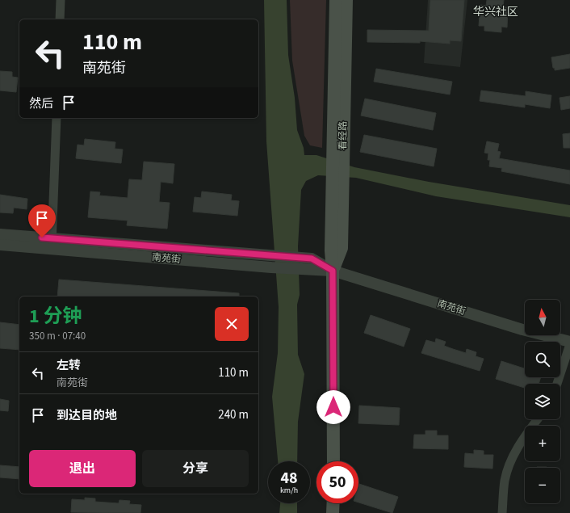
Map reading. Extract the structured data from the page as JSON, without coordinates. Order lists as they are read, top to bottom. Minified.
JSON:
{"streets":{"main road":["看经路"],"street":["南苑街"]},"crossings":[["看经路","南苑街"]],"districts":["华兴社区"],"north":"top","page":{"turn":["110 m","南苑街"],"then":"然后","heading":["1 分钟","350 m · 07:40"],"map_buttons":["+","−"],"list":[{"name":"左转","note":"南苑街","value":"110 m"},{"name":"到达目的地","value":"240 m"}],"buttons":["退出","分享"],"speed":"48 km/h","limit":"50"}}
